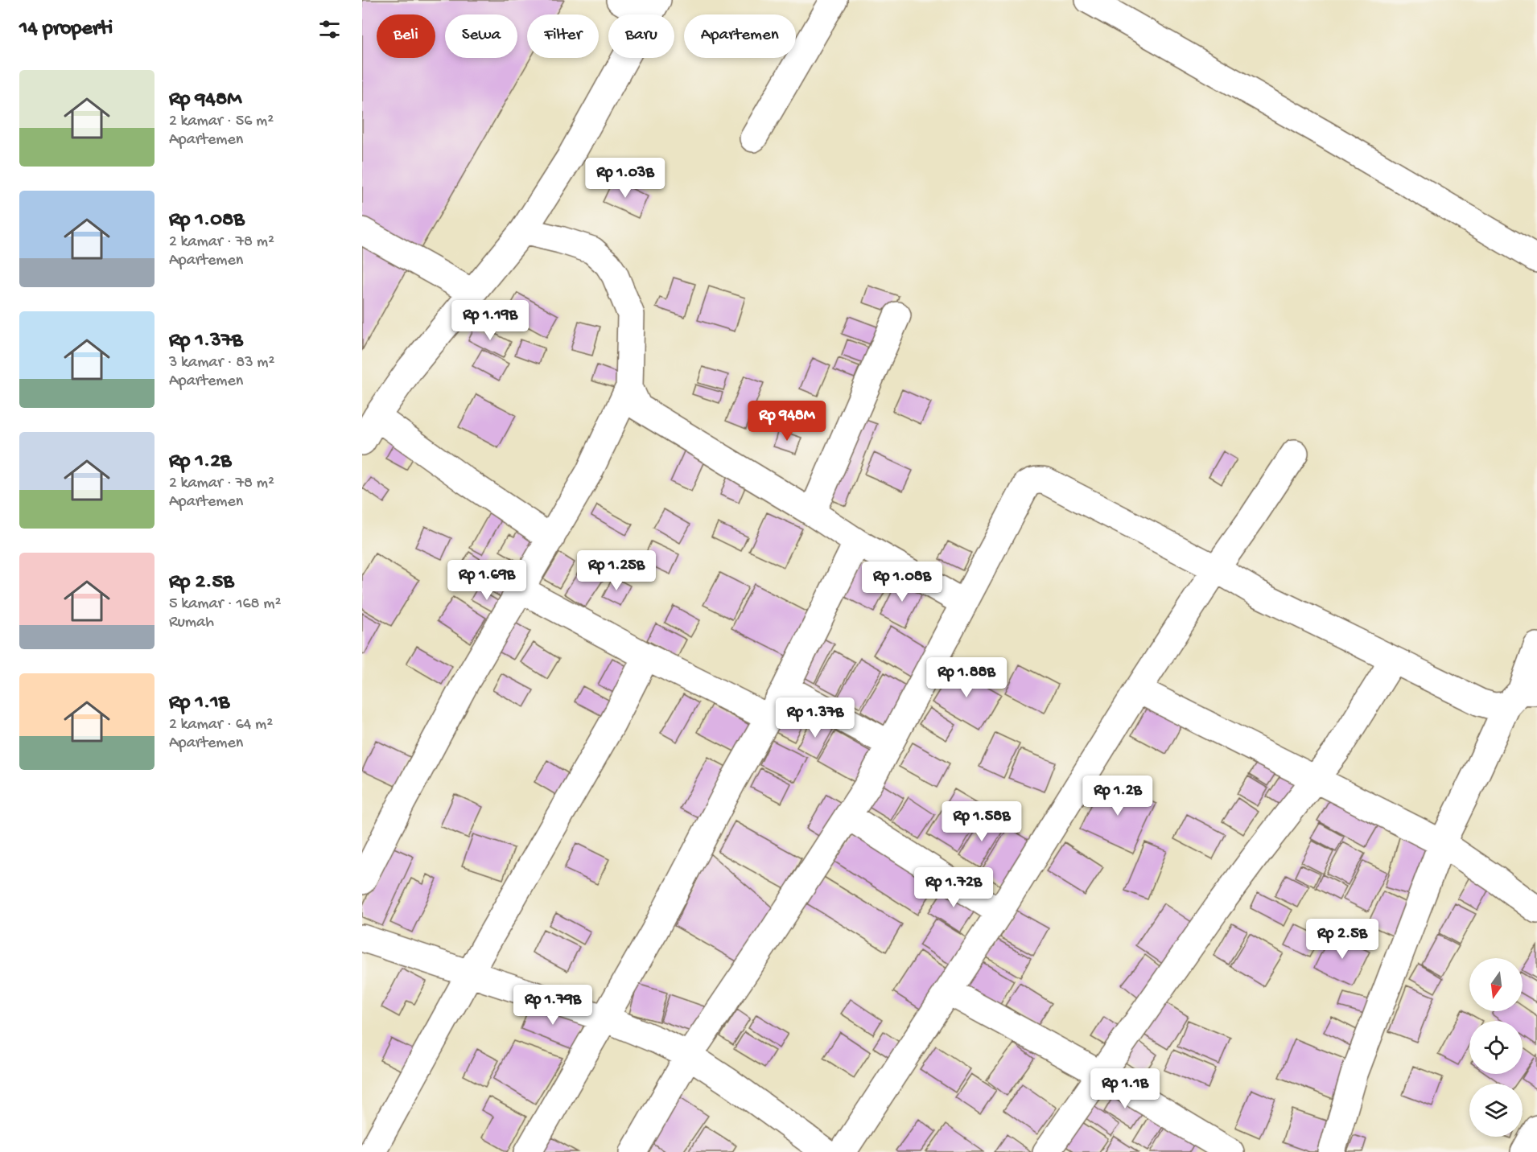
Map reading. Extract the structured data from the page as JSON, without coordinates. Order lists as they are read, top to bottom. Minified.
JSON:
{"north":"bottom","page":{"heading":"14 properti","chip":["Beli","Sewa","Filter","Baru","Apartemen"],"list":[{"name":"Rp 948M","note":"2 kamar · 56 m² · Apartemen"},{"name":"Rp 1.08B","note":"2 kamar · 78 m² · Apartemen"},{"name":"Rp 1.37B","note":"3 kamar · 83 m² · Apartemen"},{"name":"Rp 1.2B","note":"2 kamar · 78 m² · Apartemen"},{"name":"Rp 2.5B","note":"5 kamar · 168 m² · Rumah"},{"name":"Rp 1.1B","note":"2 kamar · 64 m² · Apartemen"}],"price":["Rp 1.03B","Rp 1.19B","Rp 948M","Rp 1.25B","Rp 1.69B","Rp 1.08B","Rp 1.88B","Rp 1.37B","Rp 1.2B","Rp 1.58B","Rp 1.72B","Rp 2.5B","Rp 1.79B","Rp 1.1B"]}}
